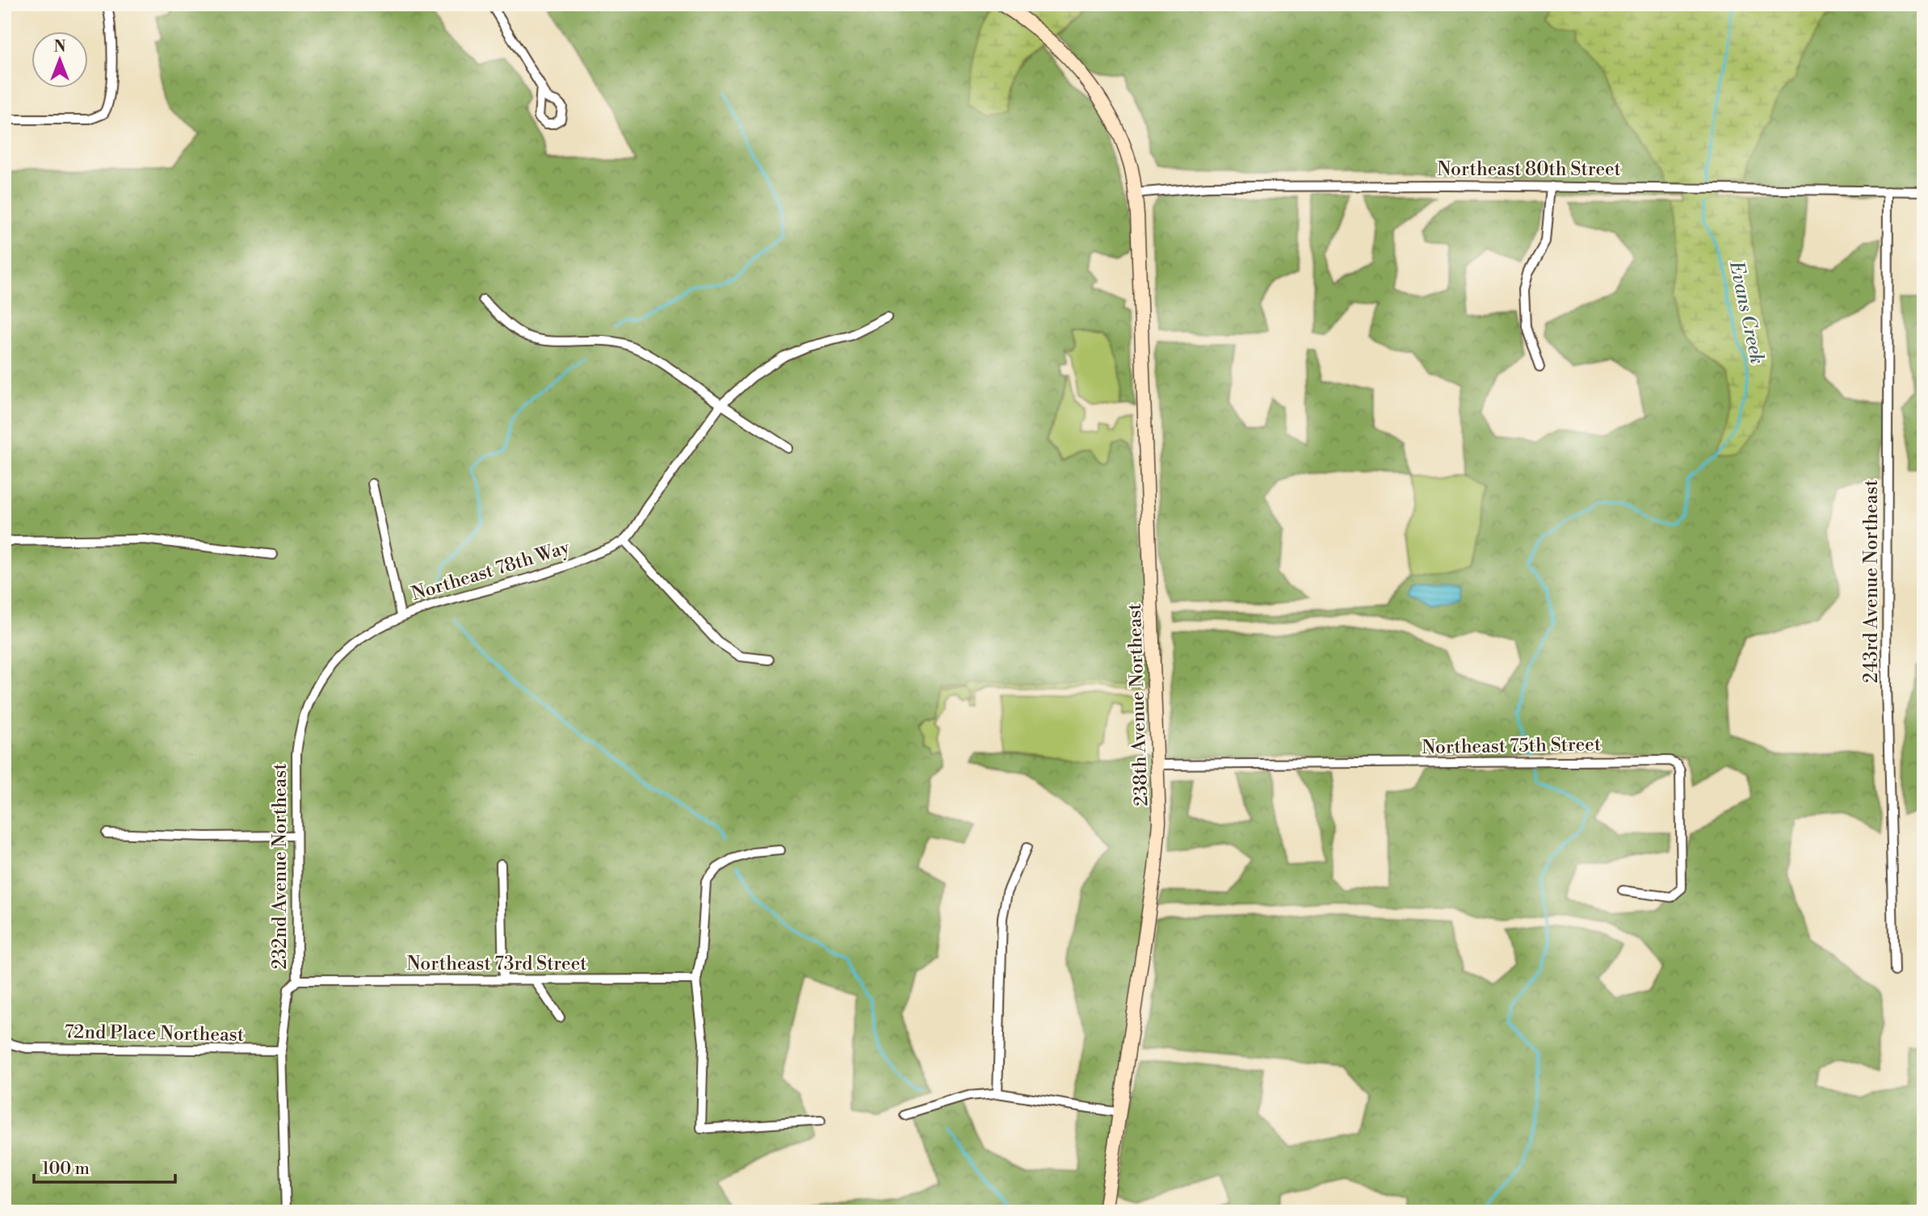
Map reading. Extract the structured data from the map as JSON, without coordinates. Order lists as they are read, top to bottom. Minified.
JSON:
{"streets":{"street":["Northeast 80th Street","Northeast 78th Way","243rd Avenue Northeast","238th Avenue Northeast","Northeast 75th Street","232nd Avenue Northeast","Northeast 73rd Street","72nd Place Northeast"]},"crossings":[["Northeast 80th Street","243rd Avenue Northeast"],["Northeast 80th Street","238th Avenue Northeast"],["Northeast 78th Way","232nd Avenue Northeast"],["238th Avenue Northeast","Northeast 75th Street"],["232nd Avenue Northeast","Northeast 73rd Street"],["232nd Avenue Northeast","72nd Place Northeast"]],"water":["Evans Creek"],"scale_bar":"100 m","north":"top"}
